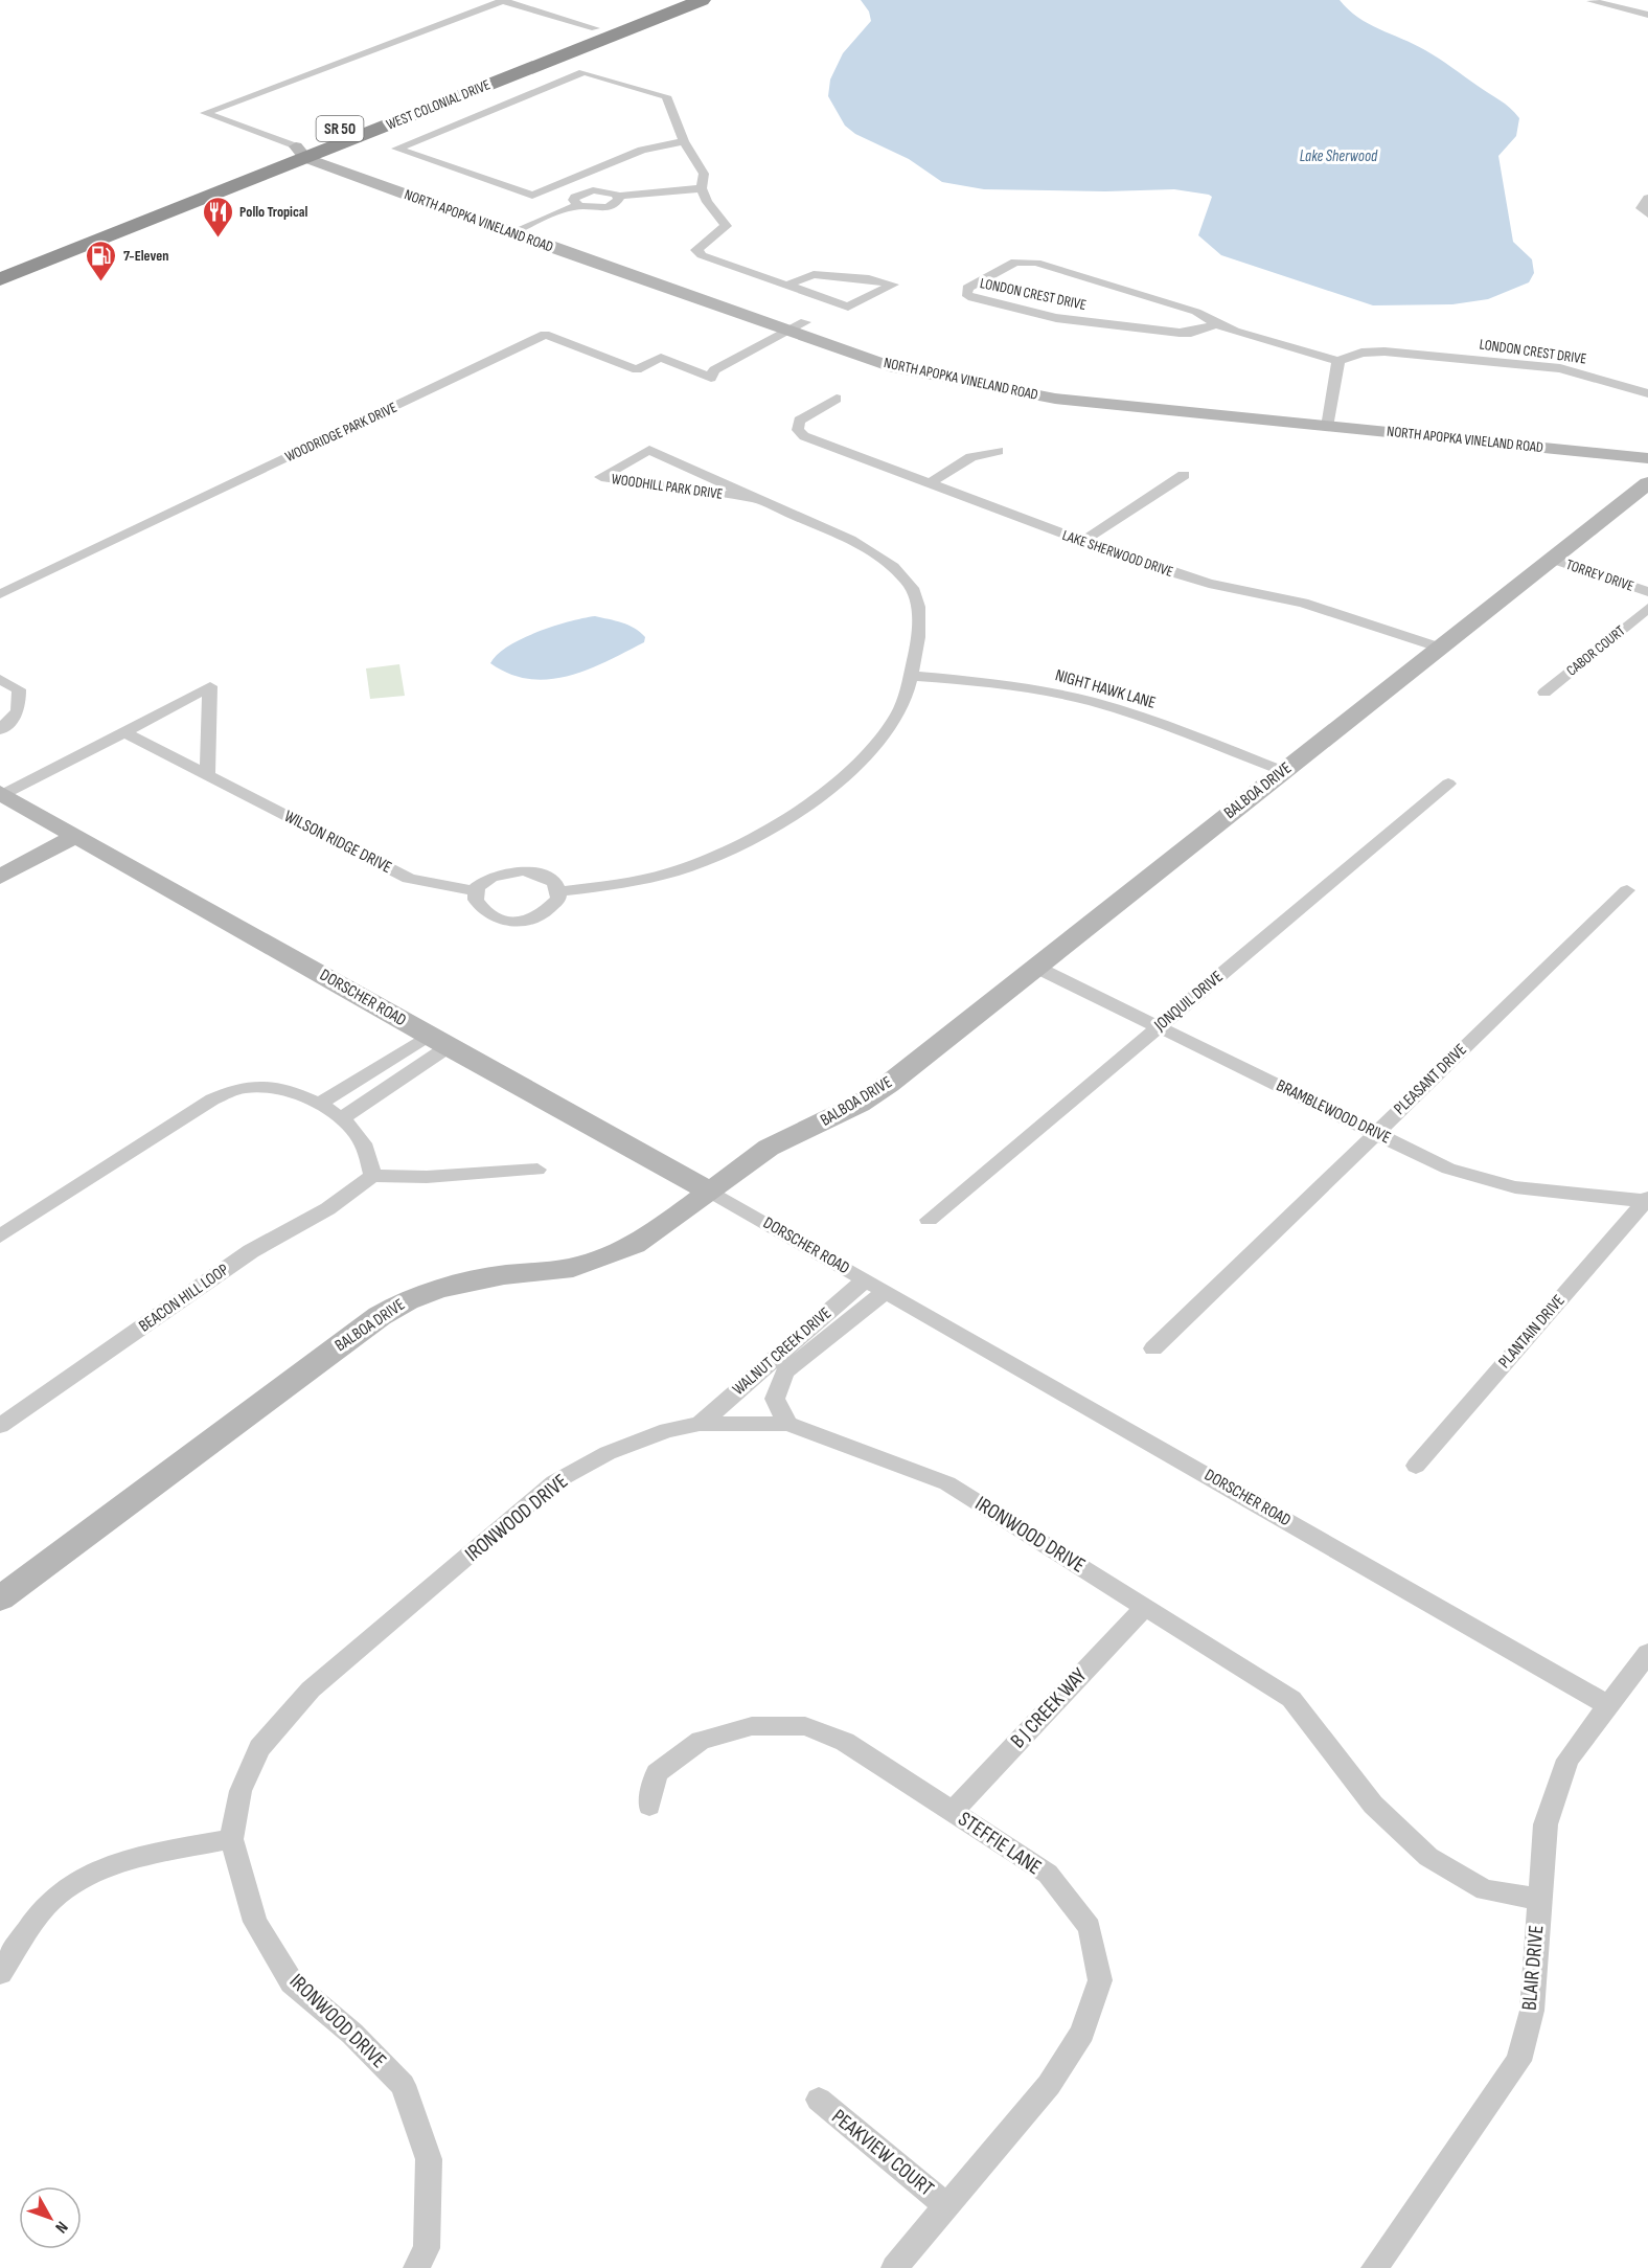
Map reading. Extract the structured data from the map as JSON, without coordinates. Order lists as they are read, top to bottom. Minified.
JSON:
{"streets":{"highway":["WEST COLONIAL DRIVE","SR 50"],"street":["NORTH APOPKA VINELAND ROAD","LONDON CREST DRIVE","WOODRIDGE PARK DRIVE","WOODHILL PARK DRIVE","LAKE SHERWOOD DRIVE","TORREY DRIVE","CABOR COURT","NIGHT HAWK LANE","BALBOA DRIVE","WILSON RIDGE DRIVE","DORSCHER ROAD","JONQUIL DRIVE","PLEASANT DRIVE","BRAMBLEWOOD DRIVE","BEACON HILL LOOP","PLANTAIN DRIVE","WALNUT CREEK DRIVE","IRONWOOD DRIVE","B J CREEK WAY","STEFFIE LANE","BLAIR DRIVE","PEAKVIEW COURT"]},"crossings":[["WEST COLONIAL DRIVE","NORTH APOPKA VINELAND ROAD"],["NORTH APOPKA VINELAND ROAD","WOODRIDGE PARK DRIVE"],["WOODHILL PARK DRIVE","NIGHT HAWK LANE"],["WOODHILL PARK DRIVE","WILSON RIDGE DRIVE"],["LAKE SHERWOOD DRIVE","BALBOA DRIVE"],["TORREY DRIVE","BALBOA DRIVE"],["NIGHT HAWK LANE","BALBOA DRIVE"],["BALBOA DRIVE","DORSCHER ROAD"],["BALBOA DRIVE","BRAMBLEWOOD DRIVE"],["DORSCHER ROAD","WALNUT CREEK DRIVE"],["DORSCHER ROAD","BLAIR DRIVE"],["JONQUIL DRIVE","BRAMBLEWOOD DRIVE"],["PLEASANT DRIVE","BRAMBLEWOOD DRIVE"],["BRAMBLEWOOD DRIVE","PLANTAIN DRIVE"],["WALNUT CREEK DRIVE","IRONWOOD DRIVE"],["IRONWOOD DRIVE","B J CREEK WAY"],["IRONWOOD DRIVE","BLAIR DRIVE"],["B J CREEK WAY","STEFFIE LANE"],["STEFFIE LANE","PEAKVIEW COURT"]],"water":["Lake Sherwood"],"places":{"restaurant":["Pollo Tropical"],"fuel station":["7-Eleven"]},"north":"bottom right"}
